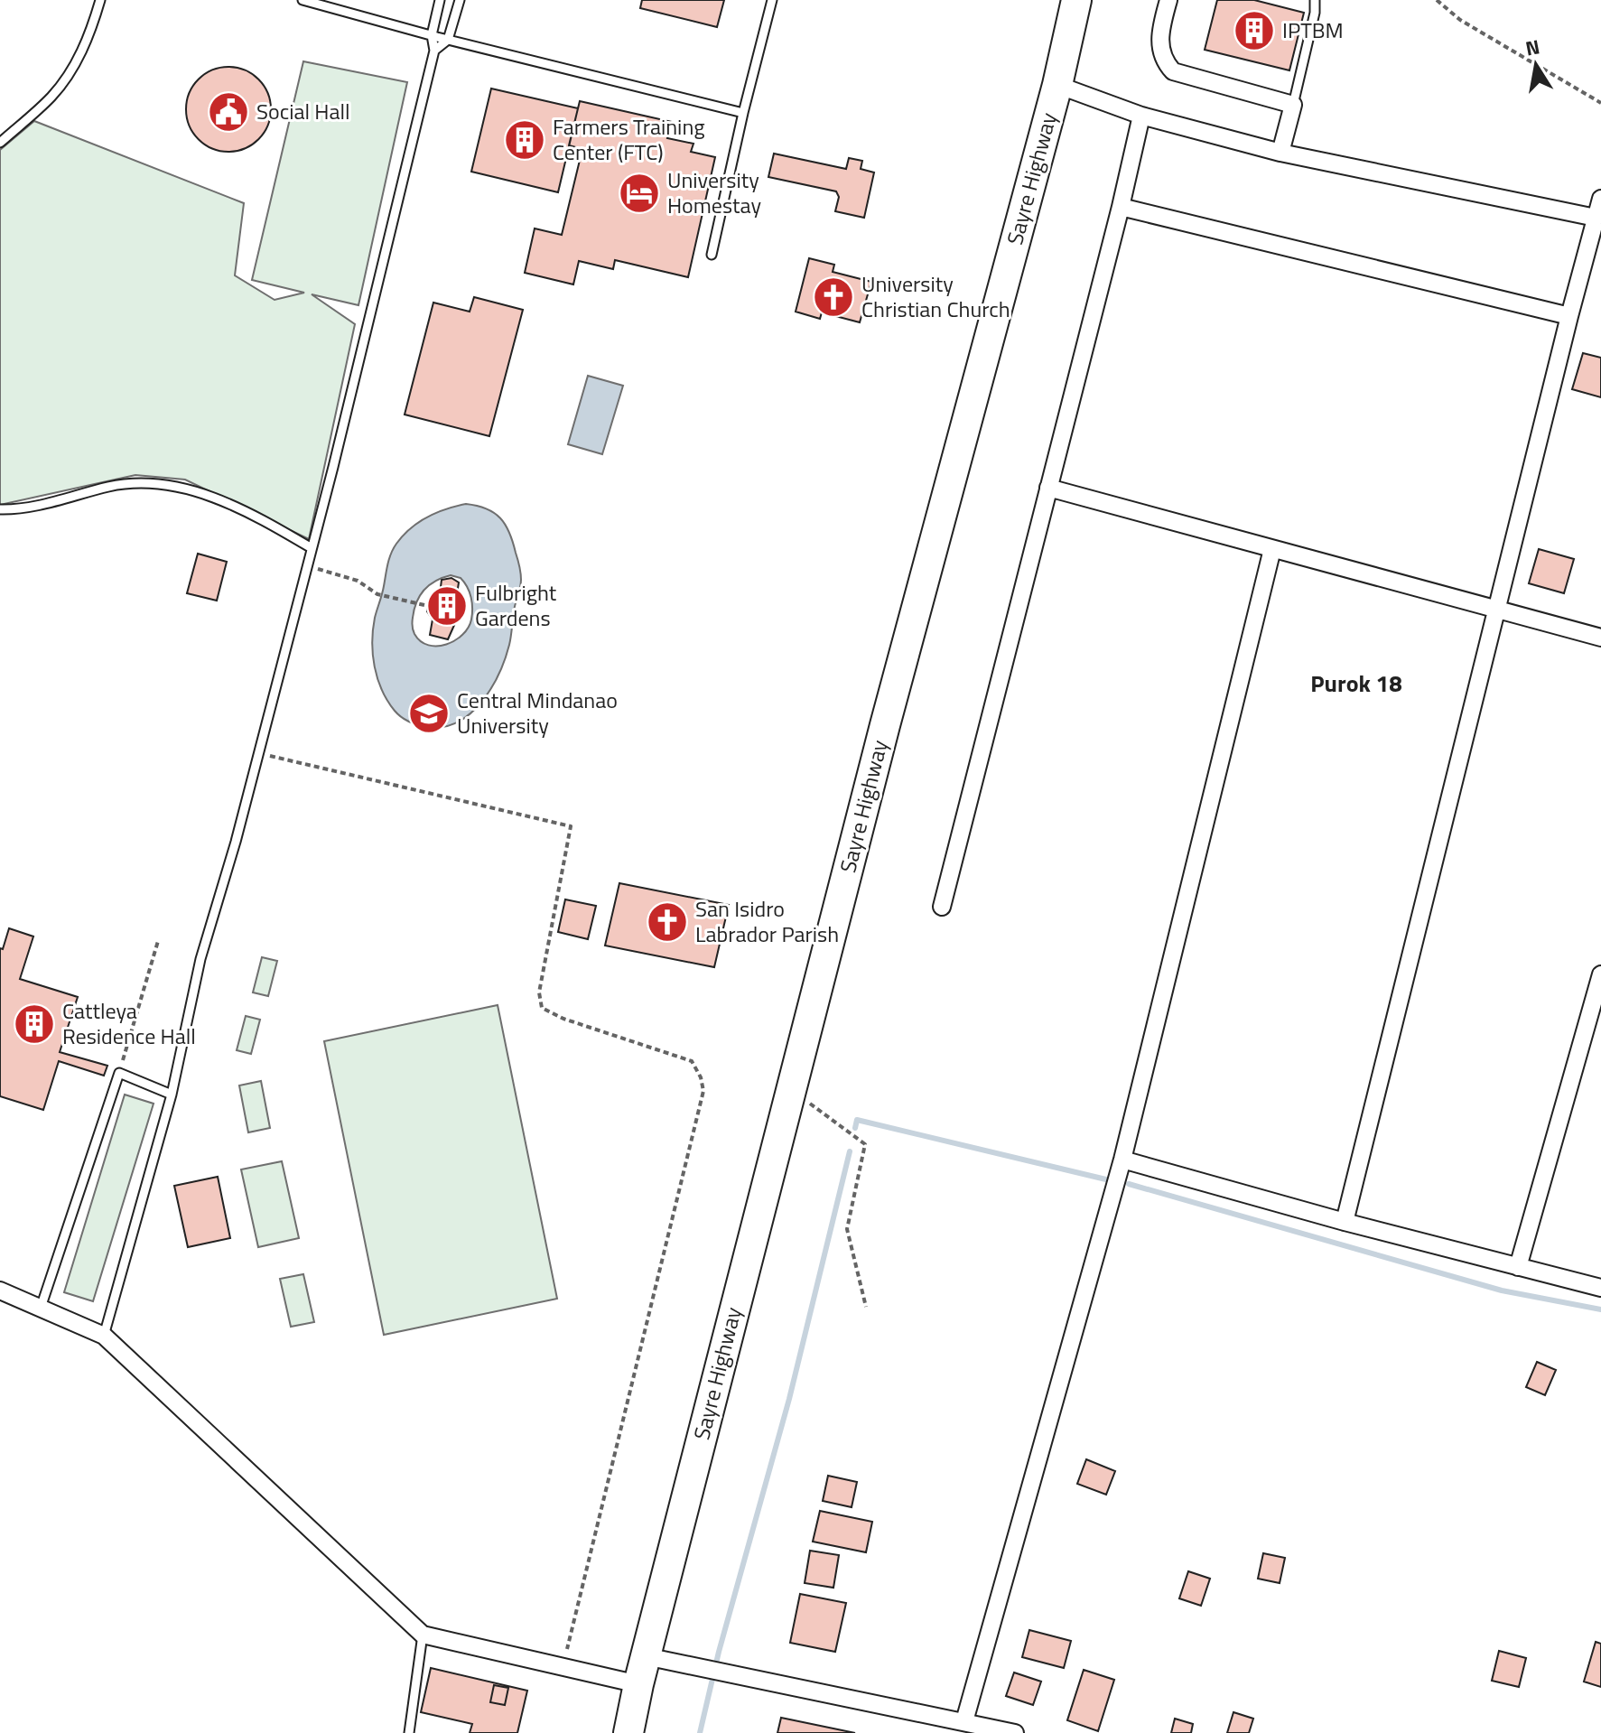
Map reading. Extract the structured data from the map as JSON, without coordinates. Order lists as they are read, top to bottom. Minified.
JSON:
{"streets":{"highway":["Sayre Highway"]},"districts":["Purok 18"],"places":{"building":["IPTBM","Farmers Training Center (FTC)","Fulbright Gardens","Cattleya Residence Hall"],"public building":["Social Hall"],"hotel":["University Homestay"],"church":["University Christian Church","San Isidro Labrador Parish"],"school or university":["Central Mindanao University"]},"north":"top"}
